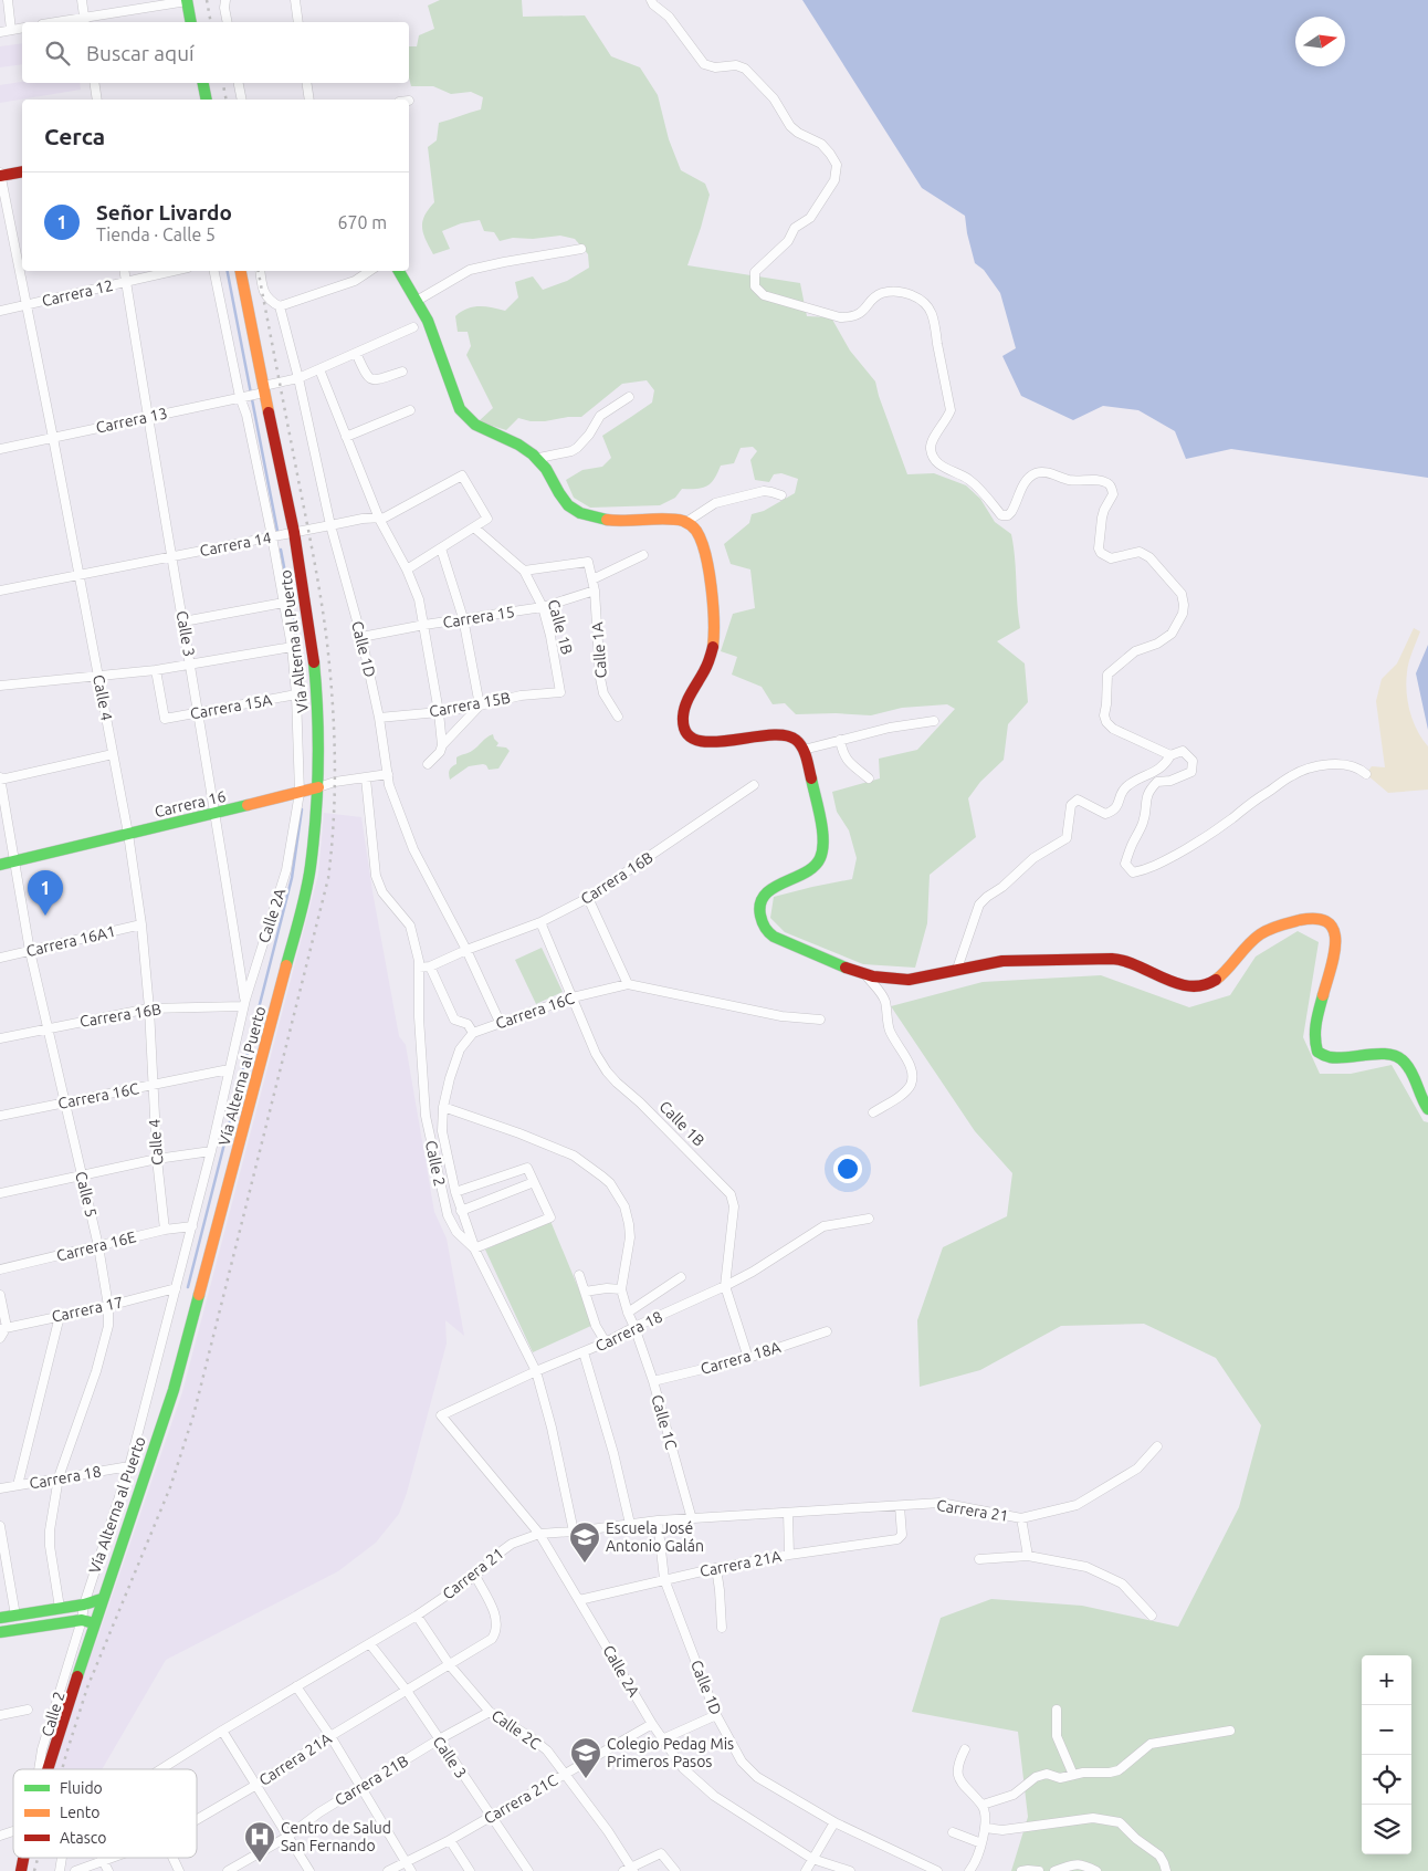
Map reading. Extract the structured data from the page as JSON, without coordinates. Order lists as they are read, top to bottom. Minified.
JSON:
{"streets":{"street":["Carrera 12","Carrera 13","Carrera 14","Carrera 15","Calle 1B","Calle 3","Vía Alterna al Puerto","Calle 1D","Calle 1A","Calle 4","Carrera 15B","Carrera 15A","Carrera 16","Carrera 16B","Calle 2A","Carrera 16A1","Carrera 16C","Calle 2","Calle 5","Carrera 16E","Carrera 17","Carrera 18","Carrera 18A","Calle 1C","Carrera 21","Carrera 21A","Calle 2C","Carrera 21B","Carrera 21C"]},"crossings":[["Carrera 12","Calle 3"],["Carrera 12","Calle 4"],["Carrera 13","Calle 3"],["Carrera 13","Vía Alterna al Puerto"],["Carrera 13","Calle 1D"],["Carrera 13","Calle 4"],["Carrera 13","Calle 2A"],["Carrera 14","Calle 1B"],["Carrera 14","Calle 3"],["Carrera 14","Vía Alterna al Puerto"],["Carrera 14","Calle 1D"],["Carrera 14","Calle 4"],["Carrera 14","Calle 2A"],["Carrera 15","Calle 1B"],["Carrera 15","Calle 1D"],["Carrera 15","Calle 1A"],["Calle 1B","Calle 1A"],["Calle 1B","Carrera 15B"],["Calle 1B","Carrera 16B"],["Calle 1B","Carrera 16C"],["Calle 1B","Carrera 18"],["Calle 1B","Carrera 18A"],["Calle 3","Carrera 15A"],["Calle 3","Carrera 16"],["Calle 3","Carrera 16B"],["Calle 3","Calle 2A"],["Calle 3","Carrera 21"],["Calle 3","Carrera 21A"],["Calle 3","Carrera 21B"],["Calle 3","Carrera 21C"],["Vía Alterna al Puerto","Carrera 16"],["Vía Alterna al Puerto","Calle 2A"],["Calle 1D","Carrera 15B"],["Calle 1D","Carrera 16"],["Calle 1D","Carrera 16B"],["Calle 1D","Carrera 16C"],["Calle 1D","Carrera 21"],["Calle 1D","Carrera 21A"],["Calle 4","Carrera 16"],["Calle 4","Carrera 16B"],["Calle 4","Carrera 16A1"],["Calle 4","Carrera 16C"],["Calle 4","Carrera 16E"],["Carrera 15A","Calle 2A"],["Carrera 16","Calle 2A"],["Carrera 16","Calle 2"],["Carrera 16","Calle 5"],["Carrera 16B","Calle 2A"],["Carrera 16B","Calle 2"],["Carrera 16B","Calle 5"],["Calle 2A","Carrera 16C"],["Calle 2A","Carrera 16E"],["Calle 2A","Carrera 17"],["Calle 2A","Carrera 18"],["Calle 2A","Carrera 21"],["Calle 2A","Carrera 21A"],["Calle 2A","Carrera 21C"],["Carrera 16A1","Calle 5"],["Carrera 16C","Calle 5"],["Calle 2","Carrera 18"],["Calle 2","Carrera 21"],["Calle 5","Carrera 16E"],["Calle 5","Carrera 17"],["Calle 5","Carrera 18"],["Carrera 18","Calle 1C"],["Carrera 18A","Calle 1C"],["Calle 1C","Carrera 21"],["Carrera 21","Carrera 21A"],["Carrera 21","Calle 2C"],["Carrera 21A","Calle 2C"],["Calle 2C","Carrera 21B"],["Calle 2C","Carrera 21C"]],"places":{"school or university":["Escuela José Antonio Galán","Colegio Pedag Mis Primeros Pasos"],"hospital":["Centro de Salud San Fernando"]},"legend":["Fluido","Lento","Atasco"],"north":"right","page":{"search":"Buscar aquí","heading":"Cerca","list":[{"mark":"1","name":"Señor Livardo","note":"Tienda · Calle 5","value":"670 m"}],"pins":"1","map_buttons":["+","−"]}}
